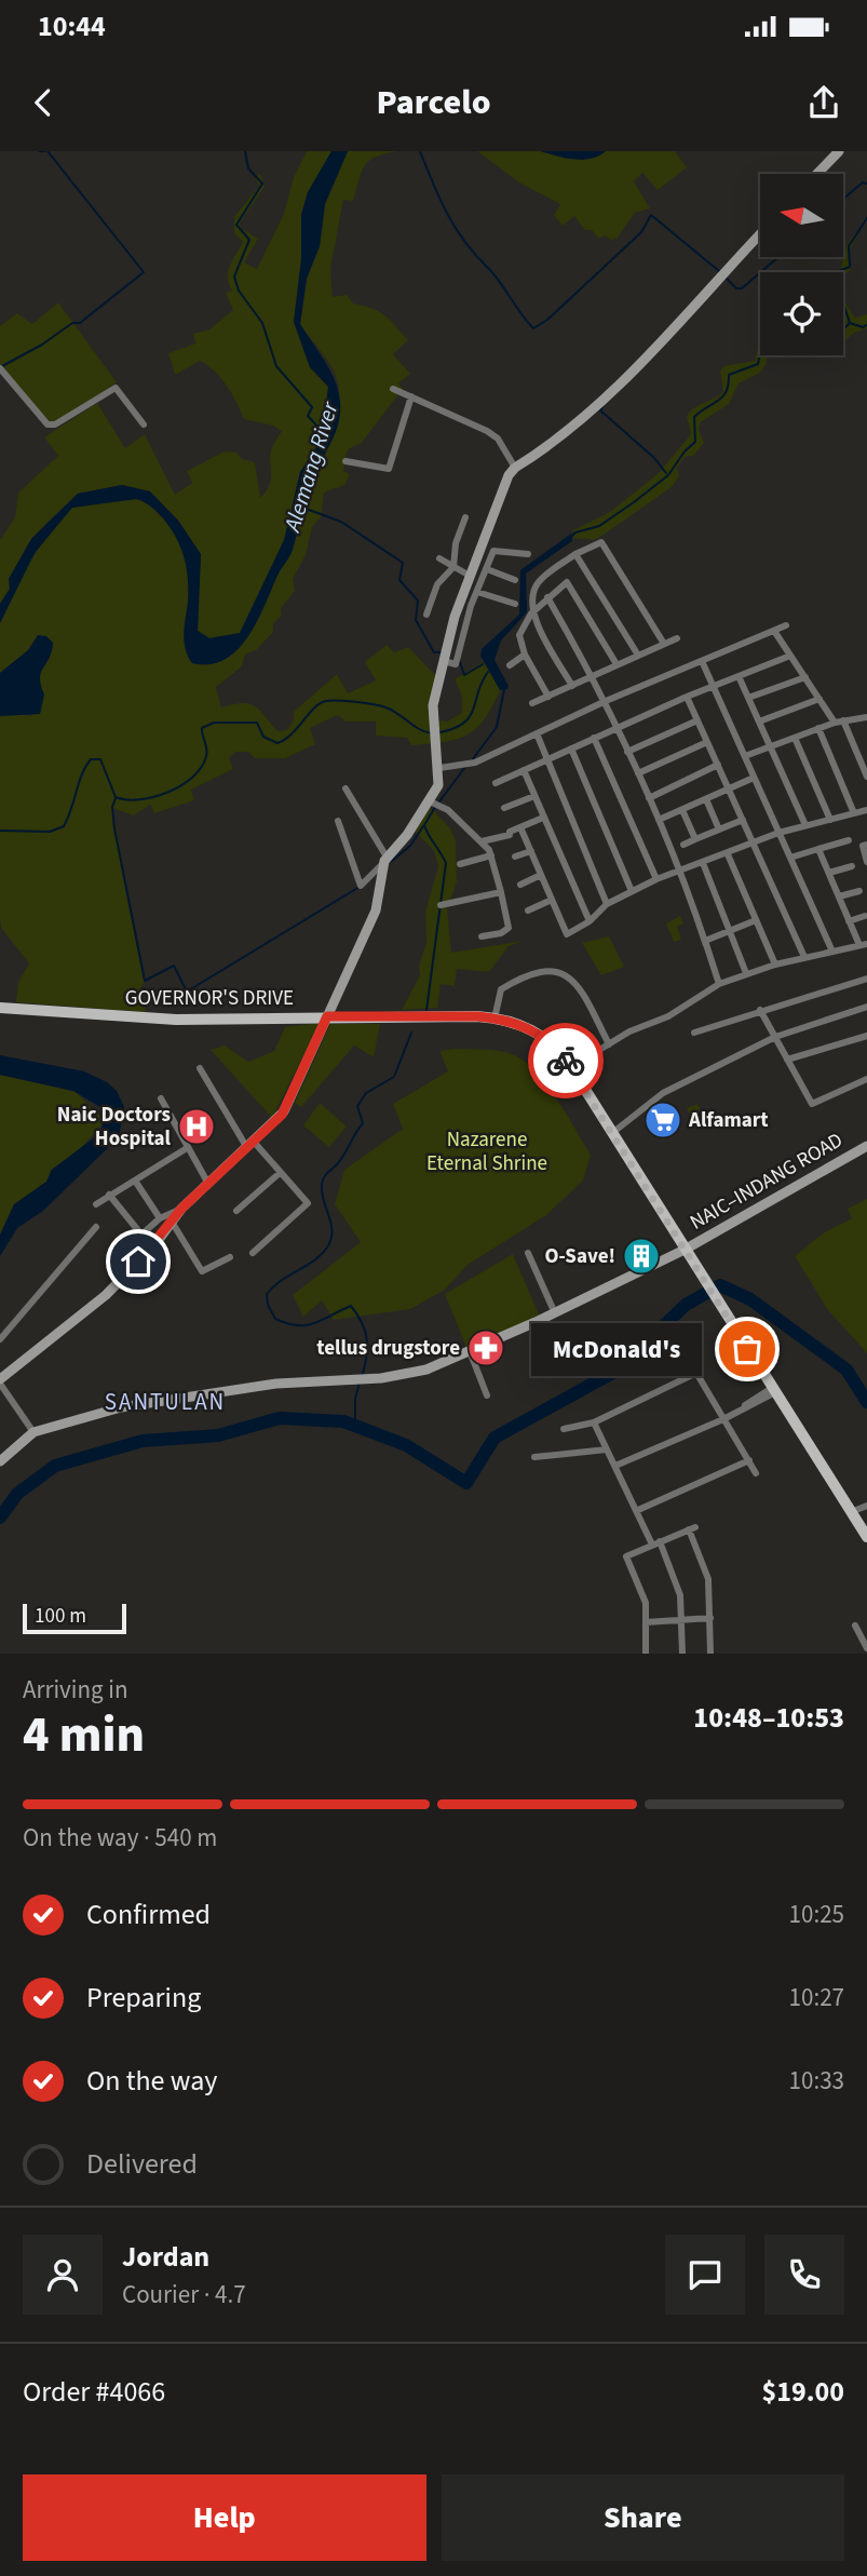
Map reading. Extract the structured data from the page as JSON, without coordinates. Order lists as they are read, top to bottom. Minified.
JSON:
{"streets":{"main road":["GOVERNOR'S DRIVE"],"street":["NAIC–INDANG ROAD"]},"crossings":[["GOVERNOR'S DRIVE","NAIC–INDANG ROAD"]],"districts":["SANTULAN"],"water":["Alemang River"],"parks":["Nazarene Eternal Shrine"],"places":{"supermarket":["Alfamart"],"hospital":["Naic Doctors Hospital"],"building":["O-Save!"],"pharmacy":["tellus drugstore"],"other":["McDonald's"]},"scale_bar":"100 m","north":"left","page":{"status":"10:44","header":"Parcelo","bubble":"McDonald's","scale":"100 m","heading":["4 min","Arriving in","10:48–10:53"],"panel":["Jordan","Courier · 4.7","Order #4066","$19.00"],"bar":"On the way · 540 m","list":[["Confirmed","10:25"],["Preparing","10:27"],["On the way","10:33"],"Delivered"],"buttons":["Help","Share"]}}
